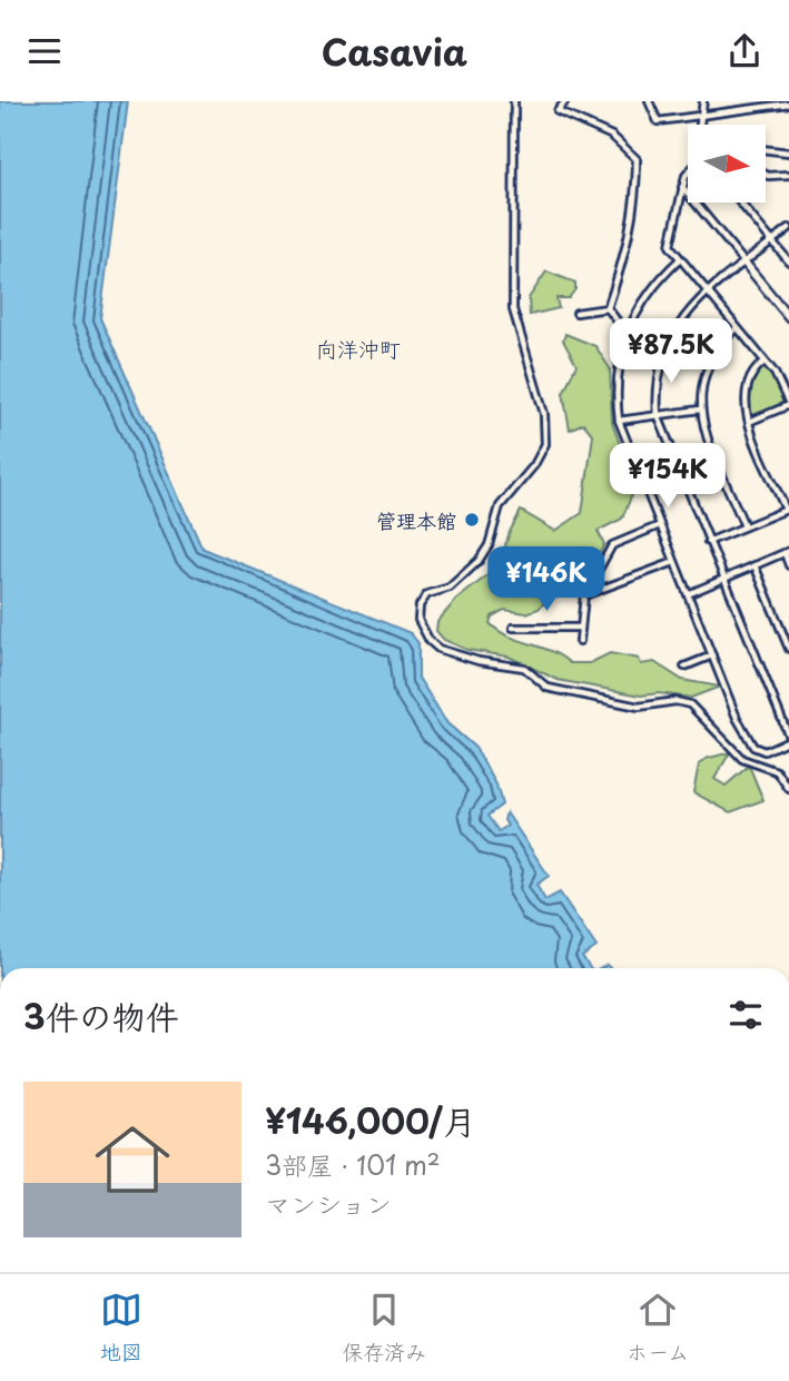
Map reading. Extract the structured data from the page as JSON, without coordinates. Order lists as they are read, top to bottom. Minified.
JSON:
{"districts":["向洋沖町"],"places":["管理本館"],"north":"right","page":{"header":"Casavia","price":["¥87.5K","¥154K","¥146K"],"heading":"3件の物件","list":[{"name":"¥146,000/月","note":"3部屋 · 101 m² · マンション"}],"tabs":["地図","保存済み","ホーム"]}}
